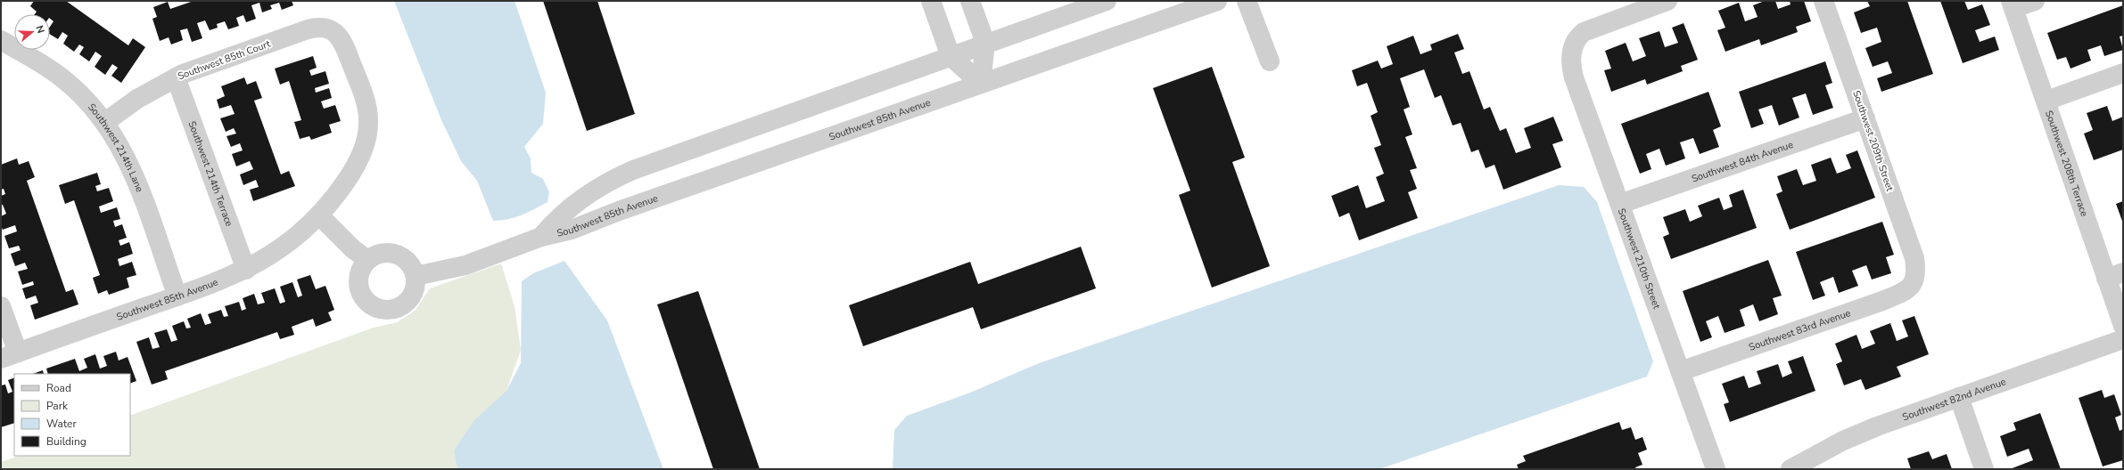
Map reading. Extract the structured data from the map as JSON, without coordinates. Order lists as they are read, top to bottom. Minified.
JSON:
{"streets":{"street":["Southwest 85th Court","Southwest 85th Avenue","Southwest 209th Street","Southwest 214th Lane","Southwest 84th Avenue","Southwest 208th Terrace","Southwest 214th Terrace","Southwest 210th Street","Southwest 83rd Avenue","Southwest 82nd Avenue"]},"crossings":[["Southwest 85th Court","Southwest 85th Avenue"],["Southwest 85th Court","Southwest 214th Lane"],["Southwest 85th Court","Southwest 214th Terrace"],["Southwest 85th Avenue","Southwest 214th Lane"],["Southwest 85th Avenue","Southwest 214th Terrace"],["Southwest 209th Street","Southwest 84th Avenue"],["Southwest 209th Street","Southwest 83rd Avenue"],["Southwest 84th Avenue","Southwest 210th Street"],["Southwest 210th Street","Southwest 83rd Avenue"]],"legend":["Road","Park","Water","Building"],"north":"right"}
